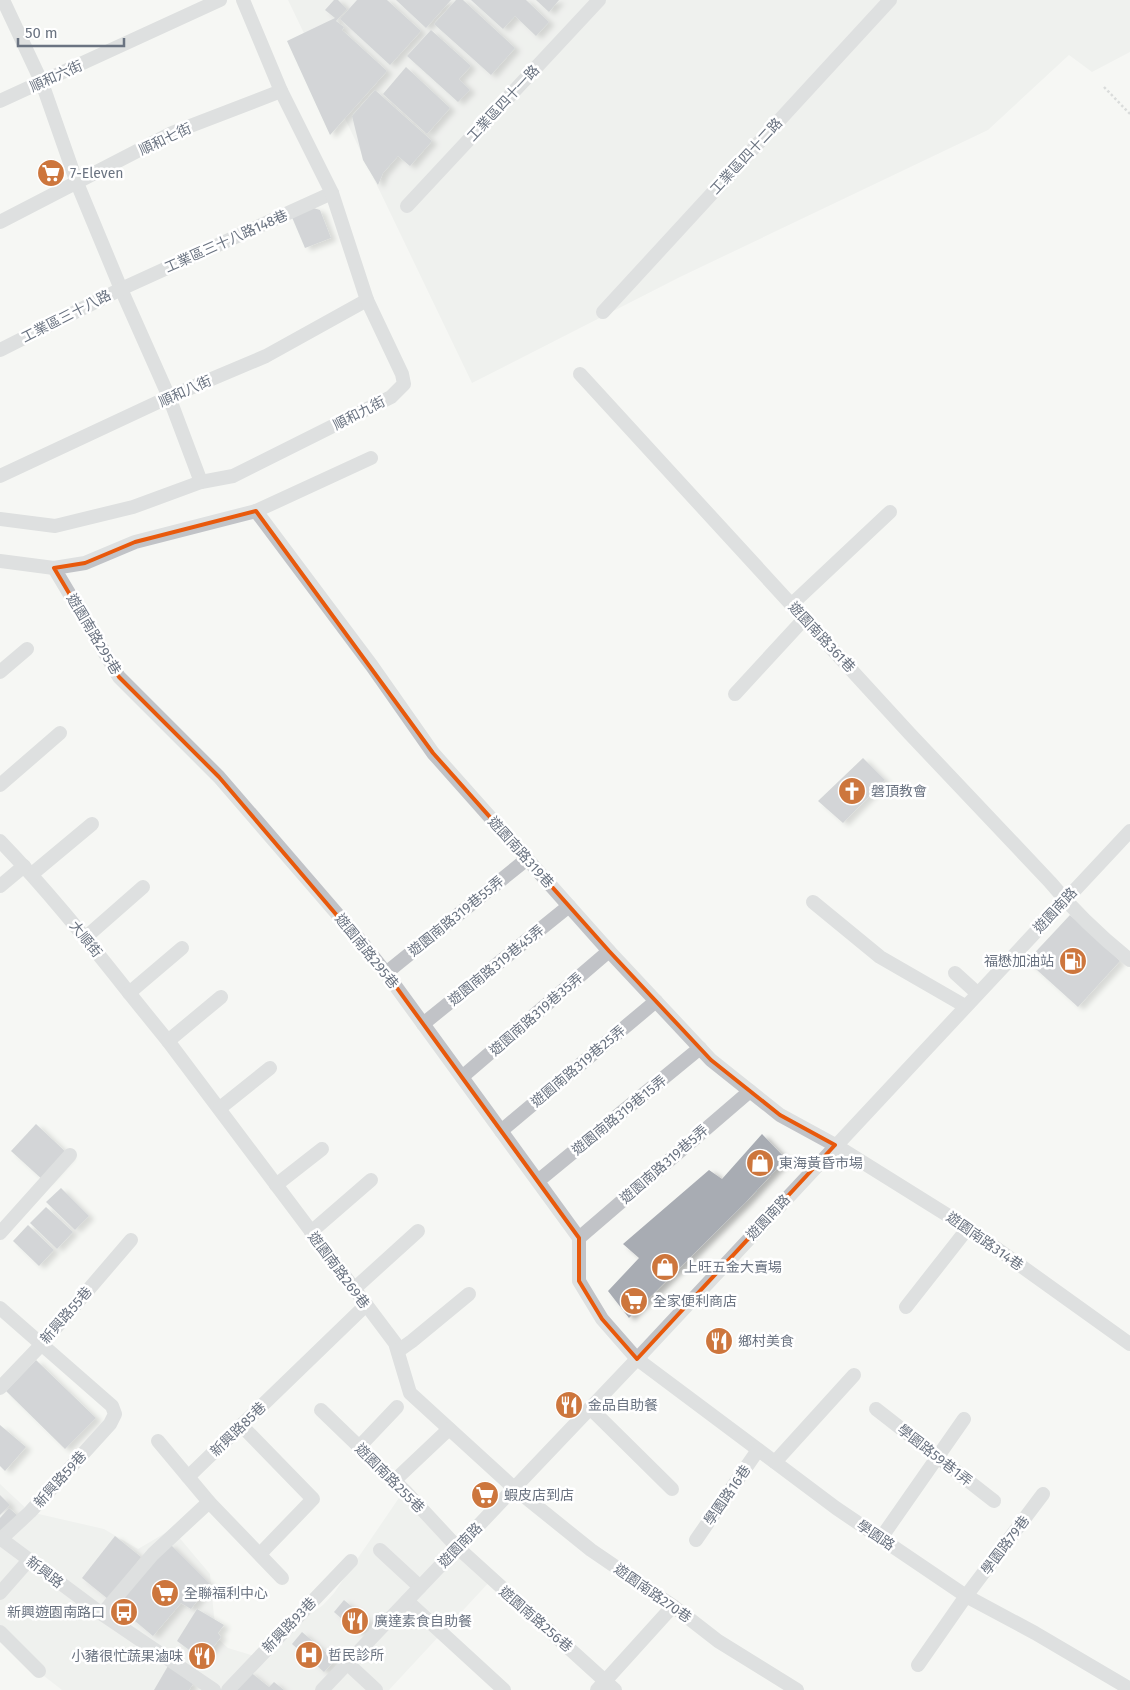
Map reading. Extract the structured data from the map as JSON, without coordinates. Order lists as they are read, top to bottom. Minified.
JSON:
{"streets":{"street":["順和六街","工業區四十一路","順和七街","工業區四十二路","工業區三十八路148巷","工業區三十八路","順和八街","順和九街","遊園南路295巷","遊園南路361巷","遊園南路319巷","遊園南路","遊園南路319巷55弄","大順街","遊園南路319巷45弄","遊園南路319巷35弄","遊園南路319巷25弄","遊園南路319巷15弄","遊園南路319巷5弄","遊園南路314巷","遊園南路269巷","新興路55巷","新興路85巷","學園路59巷1弄","遊園南路255巷","新興路59巷","學園路16巷","學園路","學園路79巷","新興路","遊園南路270巷","遊園南路256巷","新興路93巷"]},"crossings":[["順和六街","工業區三十八路"],["順和七街","工業區三十八路"],["順和七街","順和九街"],["工業區三十八路148巷","工業區三十八路"],["工業區三十八路148巷","順和九街"],["順和八街","順和九街"],["遊園南路295巷","遊園南路319巷55弄"],["遊園南路295巷","遊園南路319巷45弄"],["遊園南路295巷","遊園南路319巷35弄"],["遊園南路295巷","遊園南路319巷25弄"],["遊園南路295巷","遊園南路319巷15弄"],["遊園南路295巷","遊園南路319巷5弄"],["遊園南路361巷","遊園南路"],["遊園南路319巷","遊園南路"],["遊園南路319巷","遊園南路319巷55弄"],["遊園南路319巷","遊園南路319巷45弄"],["遊園南路319巷","遊園南路319巷35弄"],["遊園南路319巷","遊園南路319巷25弄"],["遊園南路319巷","遊園南路319巷15弄"],["遊園南路319巷","遊園南路319巷5弄"],["遊園南路319巷","遊園南路314巷"],["遊園南路","遊園南路314巷"],["遊園南路","遊園南路269巷"],["遊園南路","遊園南路255巷"],["遊園南路","學園路"],["遊園南路","遊園南路270巷"],["遊園南路","遊園南路256巷"],["大順街","遊園南路269巷"],["遊園南路269巷","新興路85巷"],["遊園南路269巷","遊園南路270巷"],["新興路55巷","新興路59巷"],["遊園南路255巷","遊園南路256巷"],["新興路59巷","新興路"],["學園路16巷","學園路"],["學園路","學園路79巷"]],"places":{"supermarket":["7-Eleven","全家便利商店","蝦皮店到店","全聯福利中心"],"church":["磐頂教會"],"fuel station":["福懋加油站"],"shop":["東海黃昏市場","上旺五金大賣場"],"restaurant":["鄉村美食","金品自助餐","廣達素食自助餐","小豬很忙蔬果滷味"],"bus stop":["新興遊園南路口"],"hospital":["哲民診所"]},"scale_bar":"50 m"}
